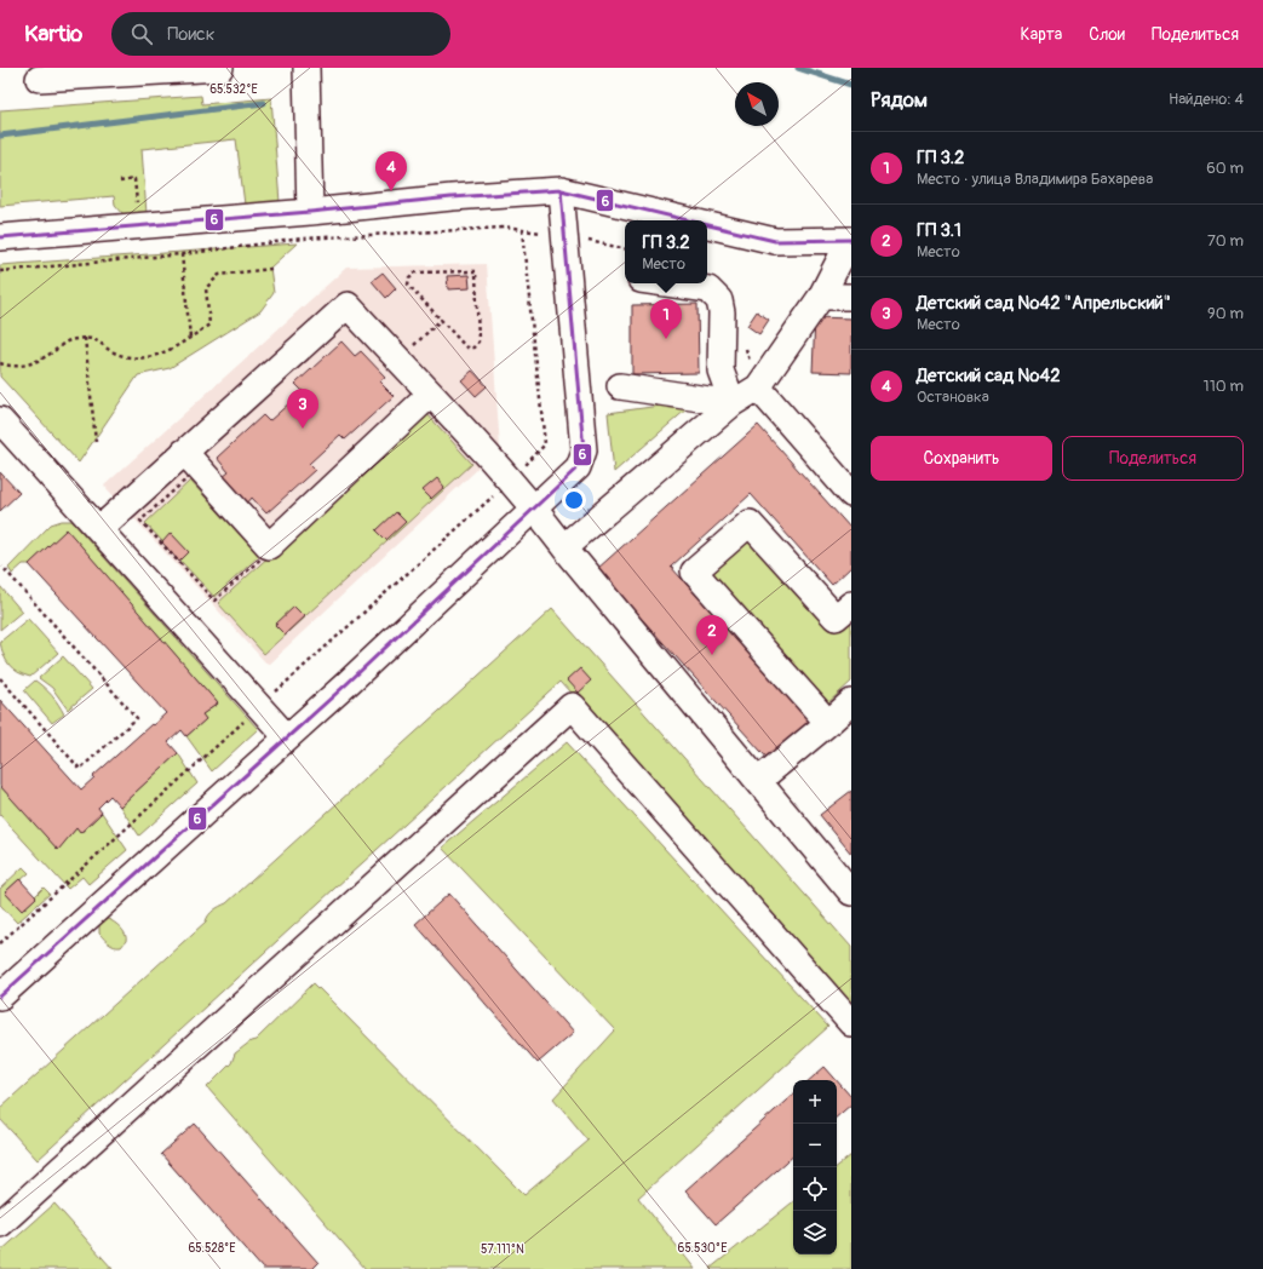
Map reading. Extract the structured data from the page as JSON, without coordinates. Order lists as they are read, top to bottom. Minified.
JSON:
{"lines":["transit line 6"],"north":"top left","page":{"header":"Kartio","search":"Поиск","nav":["Карта","Слои","Поделиться"],"heading":["Рядом","Найдено: 4"],"list":[{"mark":"1","name":"ГП 3.2","note":"Место · улица Владимира Бахарева","value":"60 m"},{"mark":"2","name":"ГП 3.1","note":"Место","value":"70 m"},{"mark":"3","name":"Детский сад №42 \"Апрельский\"","note":"Место","value":"90 m"},{"mark":"4","name":"Детский сад №42","note":"Остановка","value":"110 m"}],"pins":["4","1","3","2"],"popup":["ГП 3.2","Место"],"buttons":["Сохранить","Поделиться"],"map_buttons":["+","−"]},"coordinates":["65.532°E","65.528°E","65.530°E","57.111°N"]}
